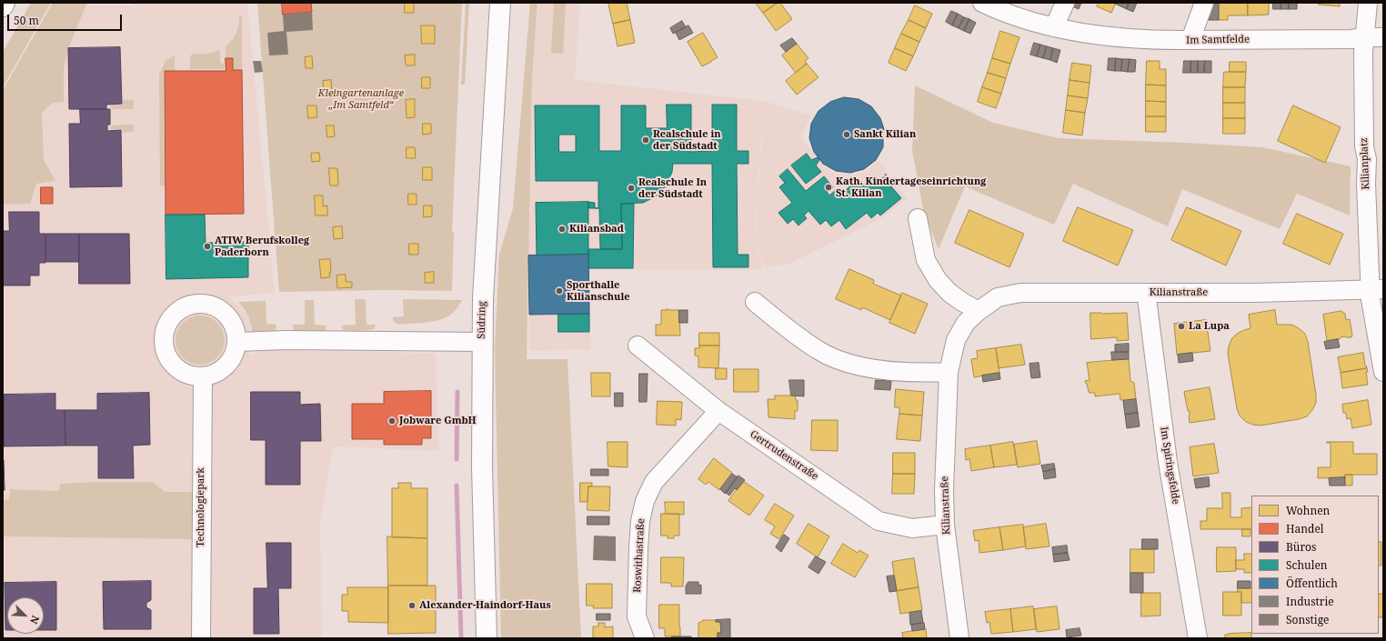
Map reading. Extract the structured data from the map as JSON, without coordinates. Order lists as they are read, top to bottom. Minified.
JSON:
{"streets":{"main road":["Südring"],"street":["Im Samtfelde","Kilianplatz","Kilianstraße","Gertrudenstraße","Im Spiringsfelde","Technologiepark","Roswithastraße"]},"crossings":[["Im Samtfelde","Kilianplatz"],["Kilianplatz","Kilianstraße"],["Kilianstraße","Gertrudenstraße"],["Kilianstraße","Im Spiringsfelde"],["Gertrudenstraße","Roswithastraße"]],"parks":["Kleingartenanlage „Im Samtfeld“"],"places":["Sankt Kilian","Realschule in der Südstadt","Kath. Kindertageseinrichtung St. Kilian","Realschule In der Südstadt","Kiliansbad","ATIW Berufskolleg Paderborn","Sporthalle Kilianschule","La Lupa","Jobware GmbH","Alexander-Haindorf-Haus"],"legend":["Wohnen","Handel","Büros","Schulen","Öffentlich","Industrie","Sonstige"],"scale_bar":"50 m","north":"bottom right"}
